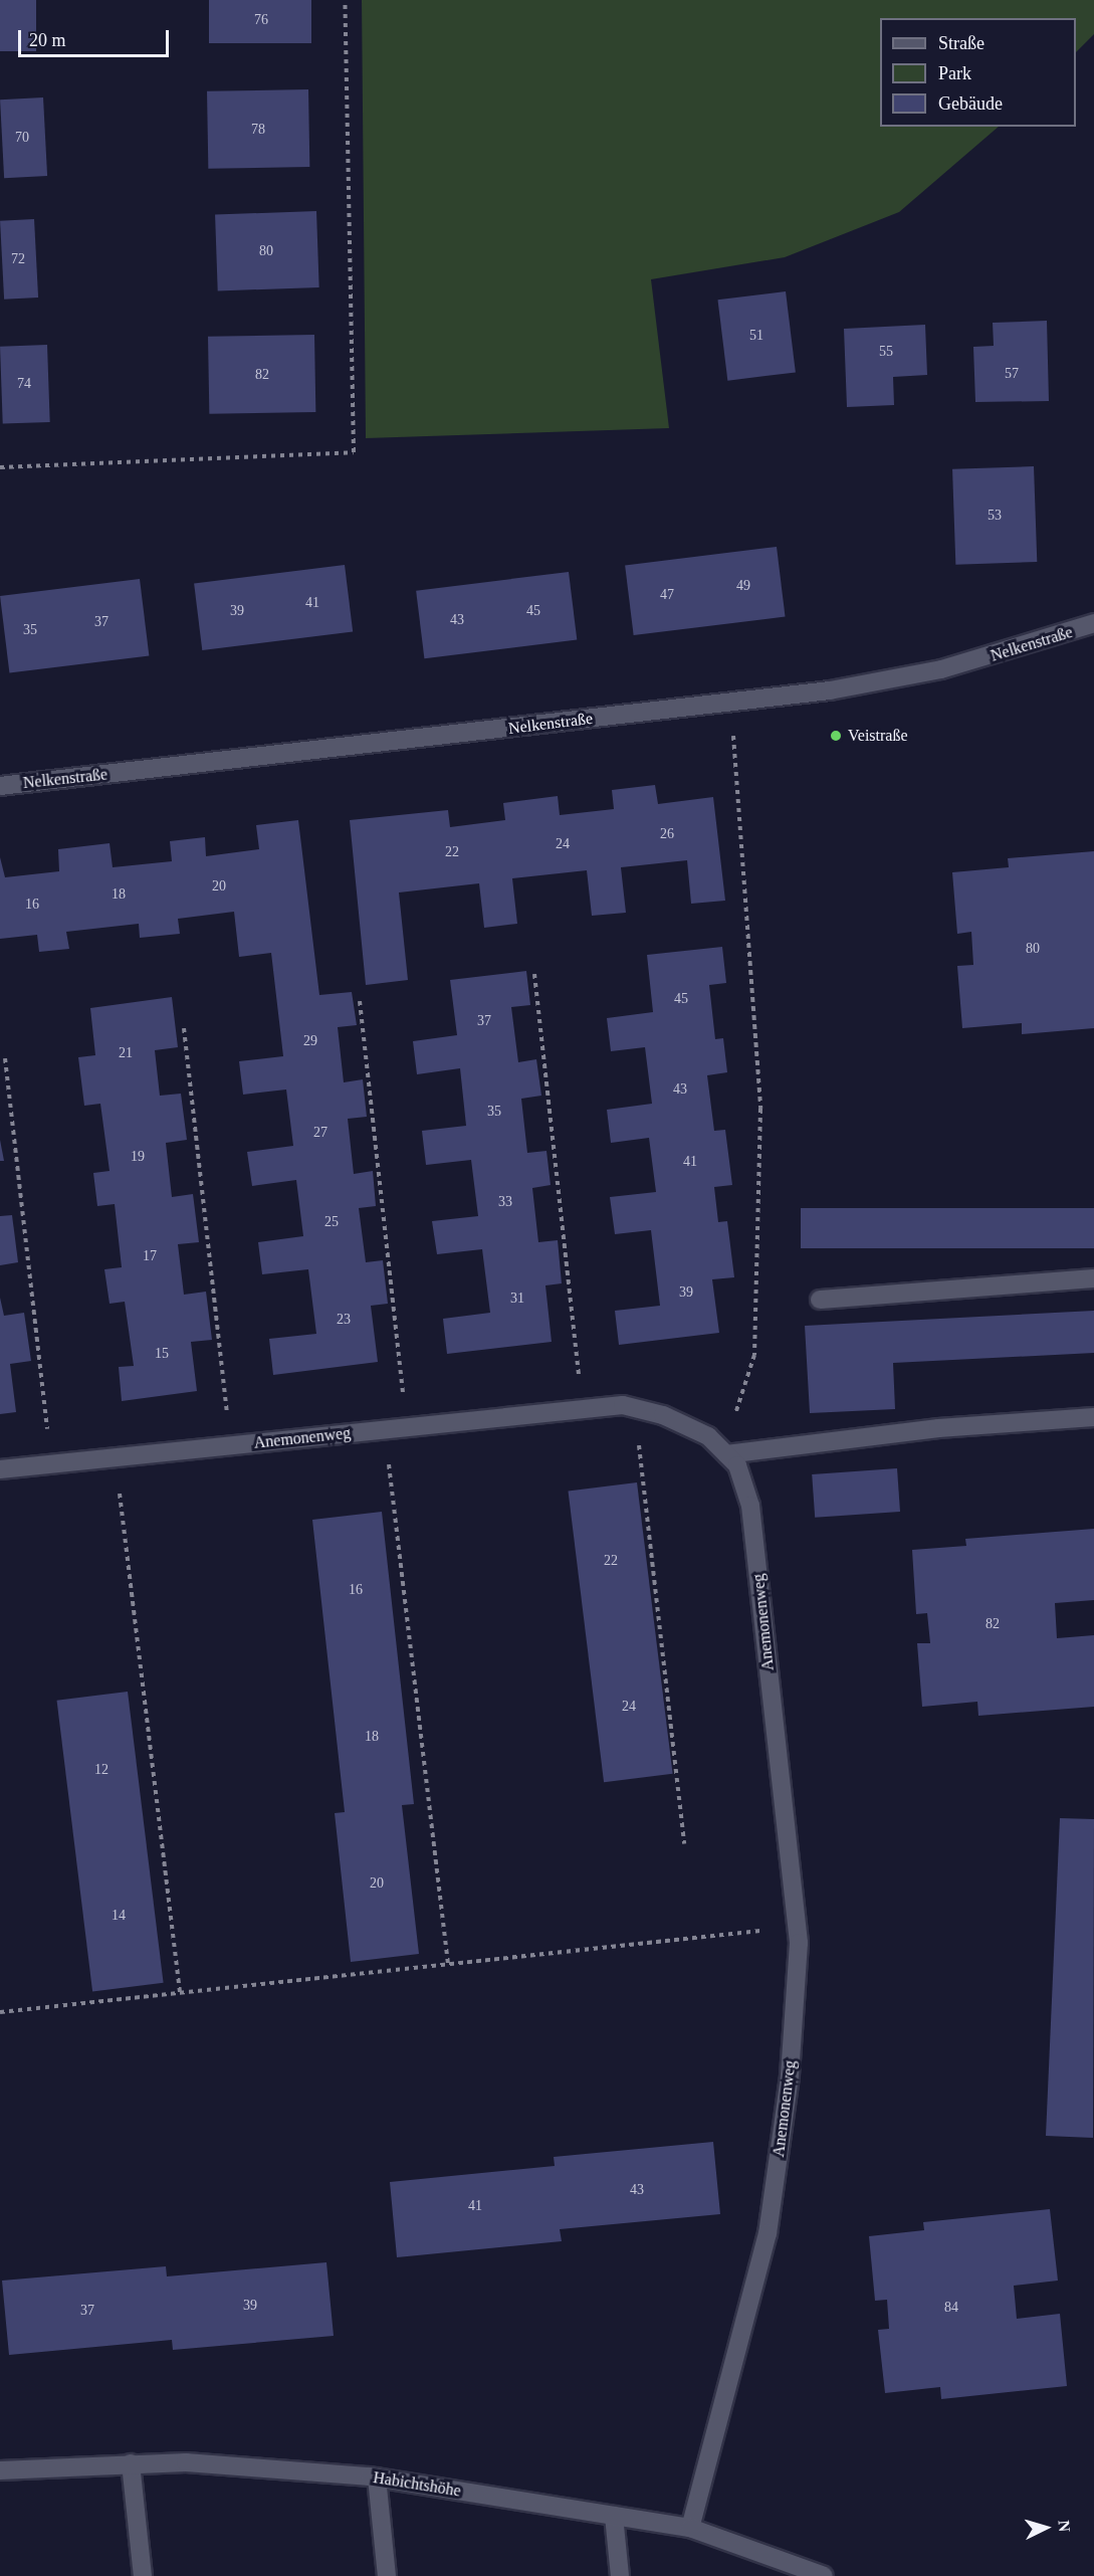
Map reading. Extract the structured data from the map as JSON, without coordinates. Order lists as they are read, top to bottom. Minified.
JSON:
{"streets":{"street":["Nelkenstraße","Anemonenweg","Habichtshöhe"]},"crossings":[["Anemonenweg","Habichtshöhe"]],"places":["Veistraße"],"house_numbers":["76","78","70","80","72","51","55","57","82","74","53","49","47","41","39","45","43","37","35","26","24","22","20","18","16","80","45","37","29","21","43","35","27","19","41","33","25","17","39","31","23","15","22","16","82","24","18","12","20","14","43","41","39","84","37"],"legend":["Straße","Park","Gebäude"],"scale_bar":"20 m","north":"right"}
